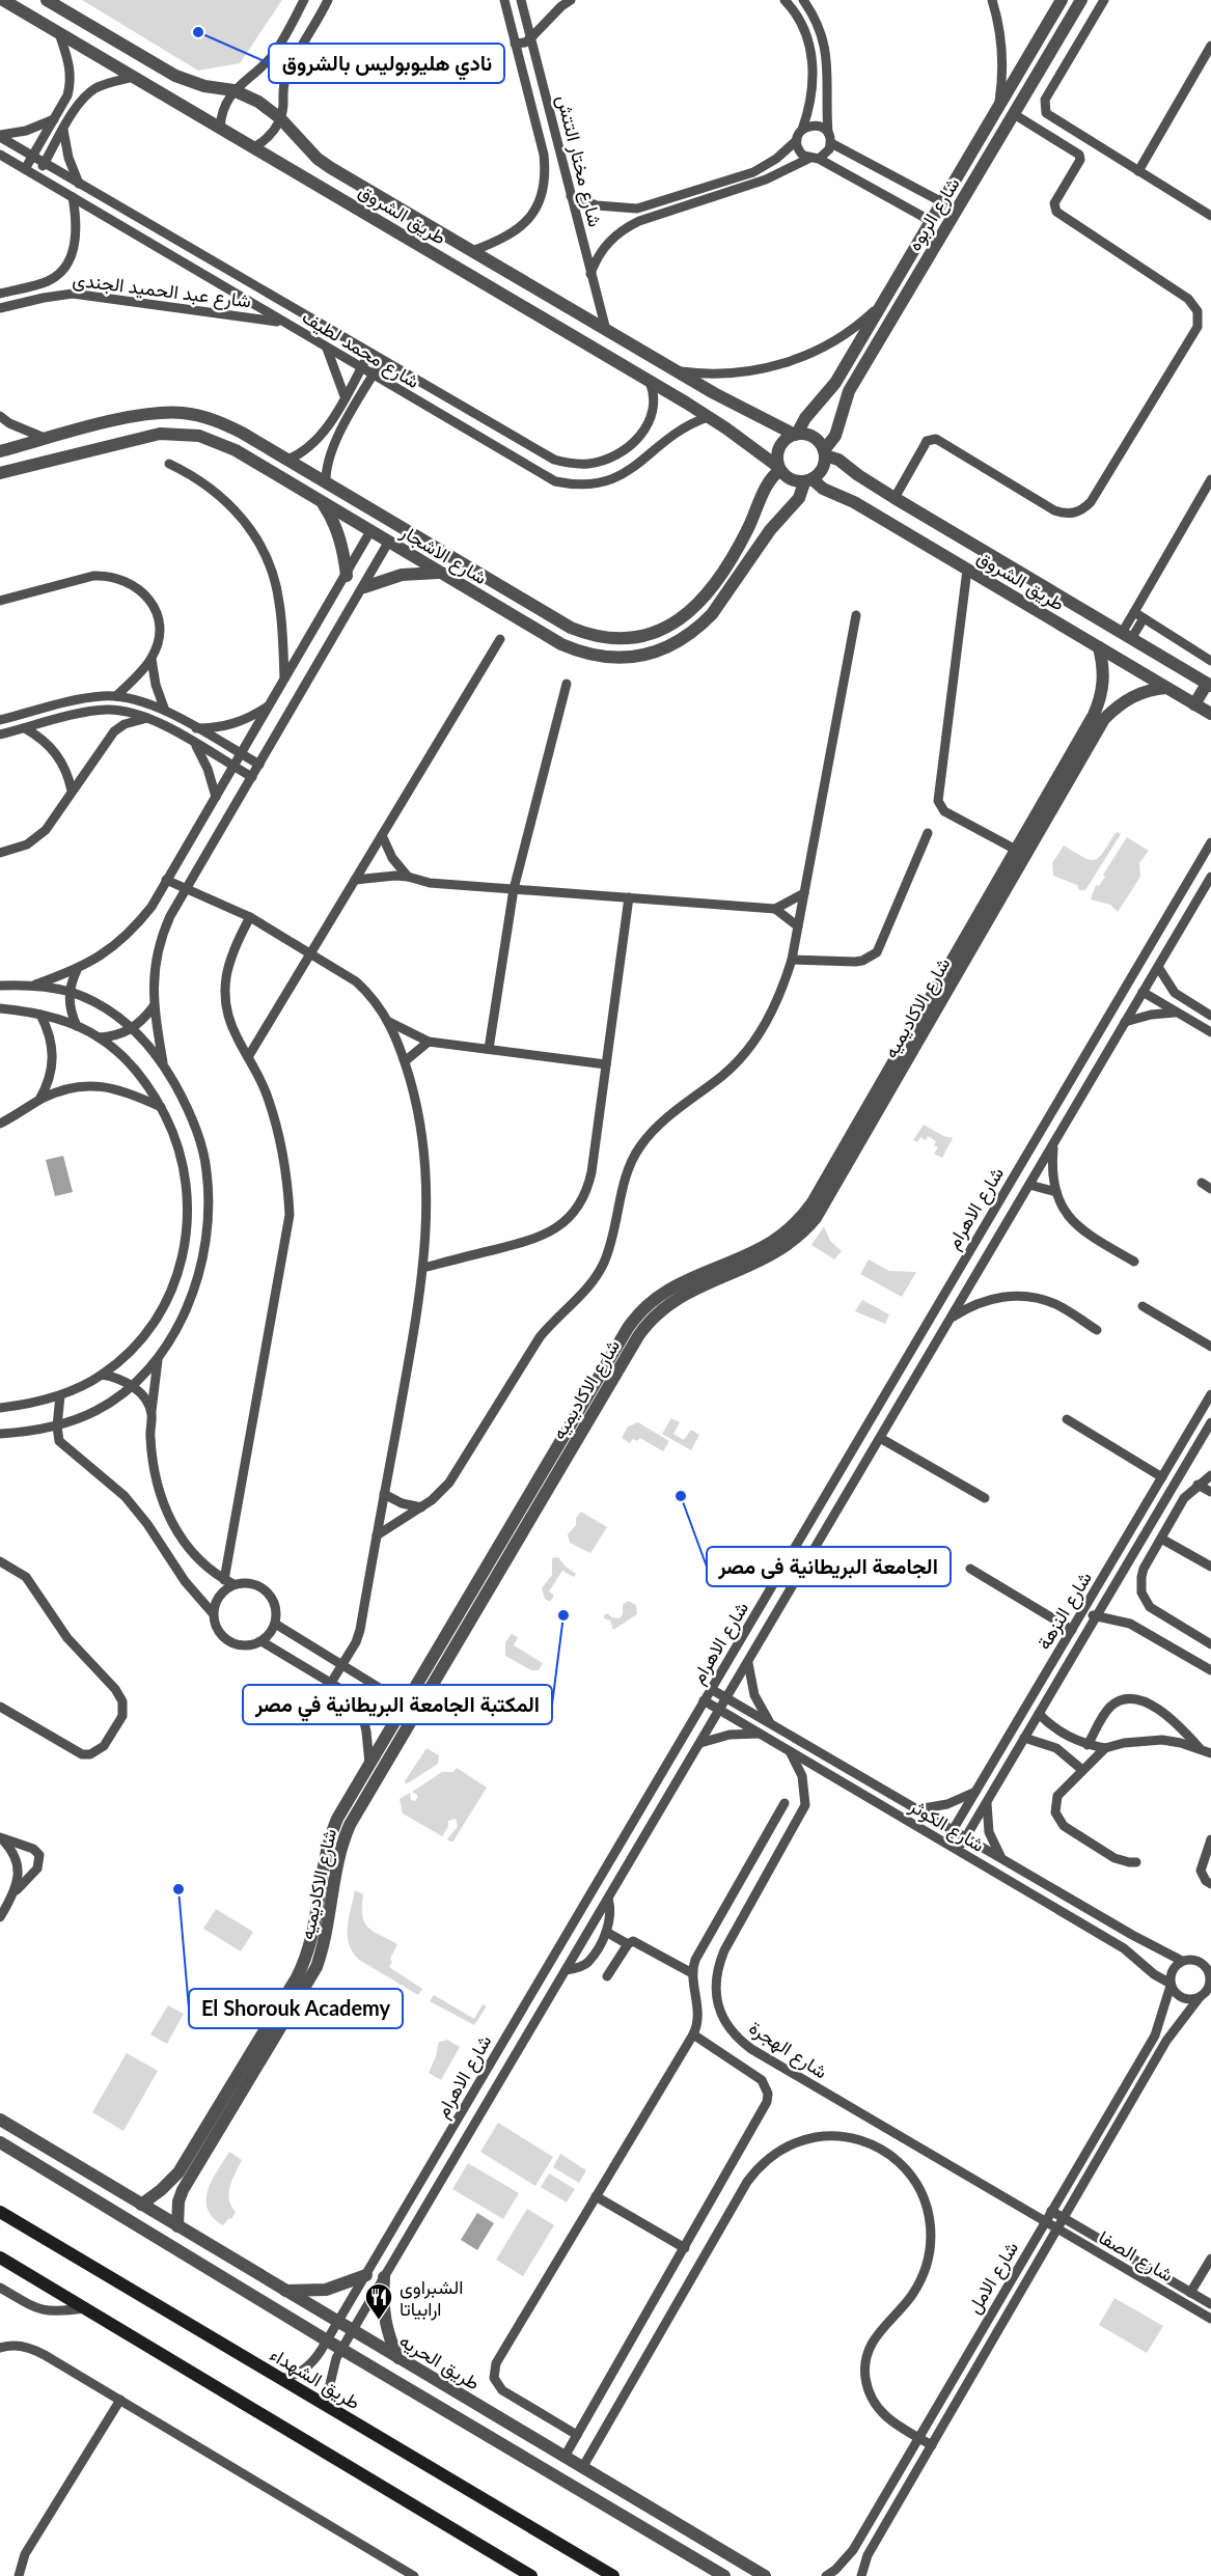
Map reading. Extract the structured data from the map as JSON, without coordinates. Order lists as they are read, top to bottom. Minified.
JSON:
{"streets":{"main road":["طريق الشهداء"],"street":["شارع مختار التتش","طريق الشروق","شارع الربوه","شارع عبد الحميد الجندى","شارع محمد لطيف","شارع الاشجار","شارع الاكاديميه","شارع الاهرام","شارع النزهة","شارع الكوثر","شارع الهجرة","شارع الصفا","شارع الامل","طريق الحريه"]},"crossings":[["شارع مختار التتش","طريق الشروق"],["طريق الشروق","شارع الربوه"],["طريق الشروق","شارع محمد لطيف"],["طريق الشروق","شارع الاشجار"],["طريق الشروق","شارع الاكاديميه"],["شارع الربوه","شارع الاشجار"],["شارع عبد الحميد الجندى","شارع محمد لطيف"],["شارع الاكاديميه","طريق الحريه"],["شارع الاهرام","شارع الكوثر"],["شارع الاهرام","طريق الحريه"],["شارع الاهرام","طريق الشهداء"],["شارع النزهة","شارع الكوثر"],["شارع الكوثر","شارع الهجرة"],["شارع الكوثر","شارع الامل"],["شارع الهجرة","شارع الصفا"],["شارع الهجرة","شارع الامل"],["شارع الصفا","شارع الامل"]],"places":{"other":["نادي هليوبوليس بالشروق","الجامعة البريطانية فى مصر","المكتبة الجامعة البريطانية في مصر","El Shorouk Academy"],"restaurant":["الشبراوى ارابياتا"]}}
